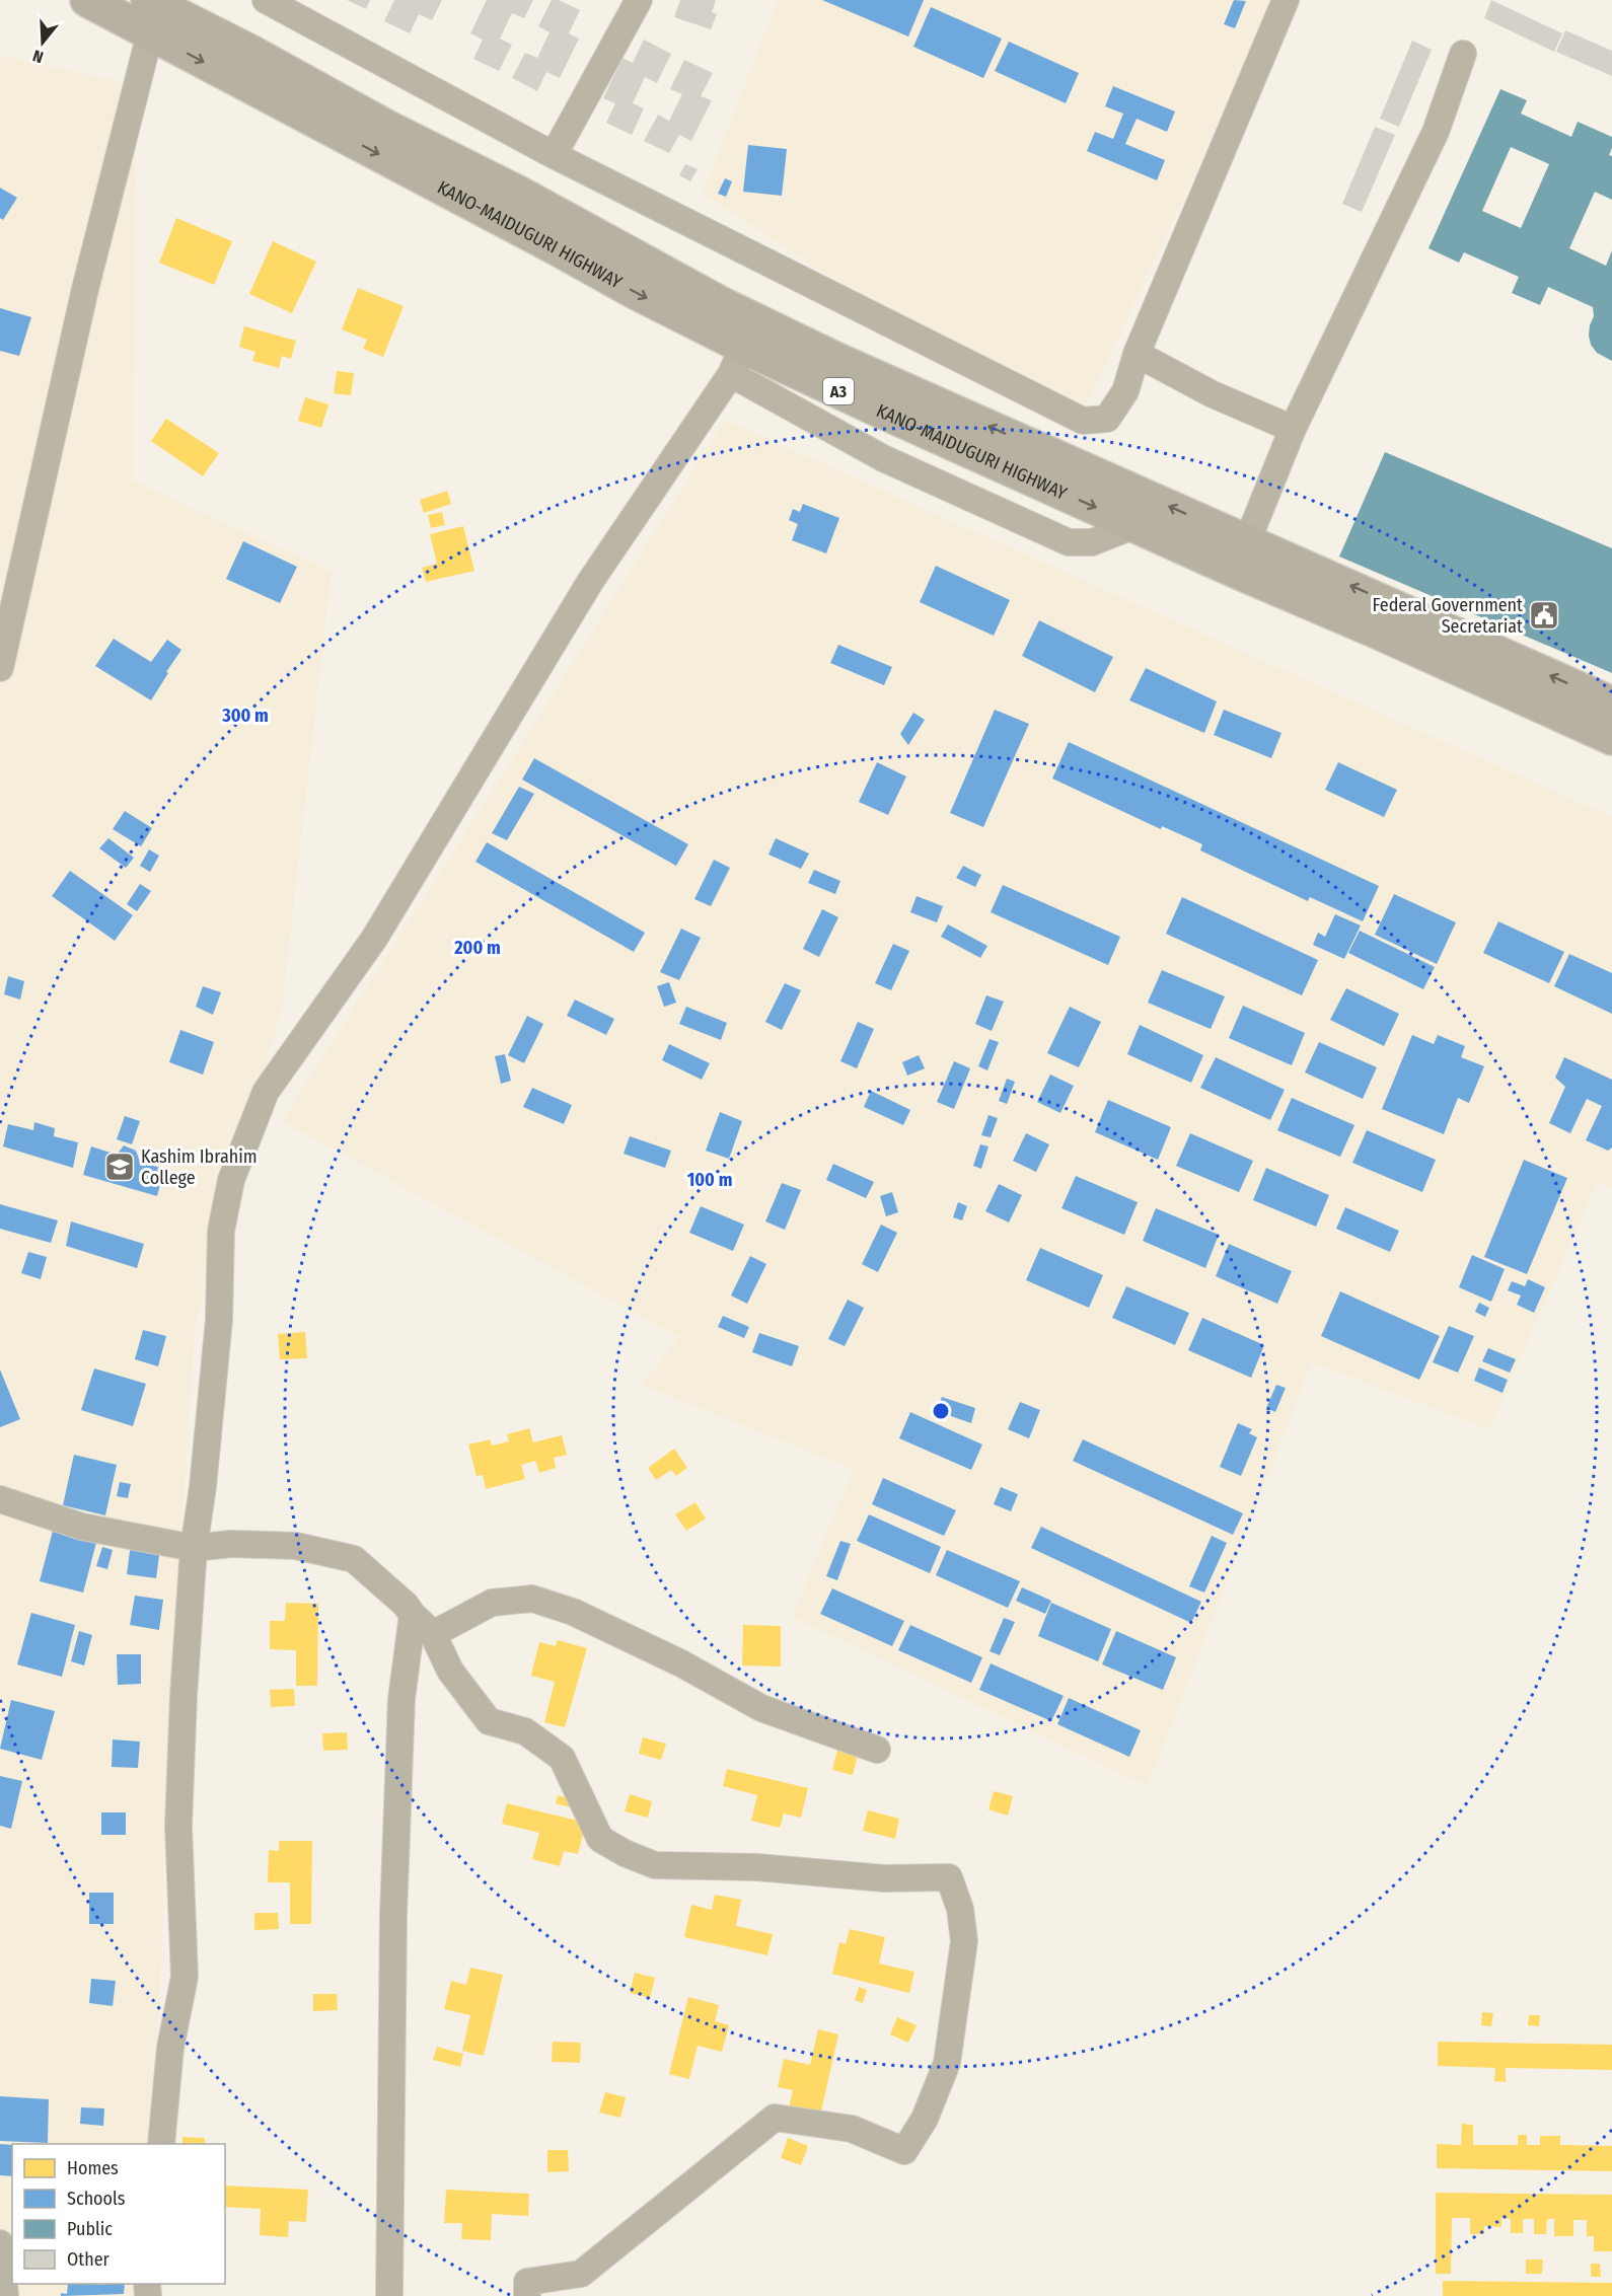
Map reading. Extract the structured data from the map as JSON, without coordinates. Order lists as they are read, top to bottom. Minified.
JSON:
{"streets":{"highway":["KANO-MAIDUGURI HIGHWAY","A3"]},"places":{"public building":["Federal Government Secretariat"],"school or university":["Kashim Ibrahim College"]},"legend":["Homes","Schools","Public","Other"],"north":"bottom","rings":["300 m","200 m","100 m"]}
